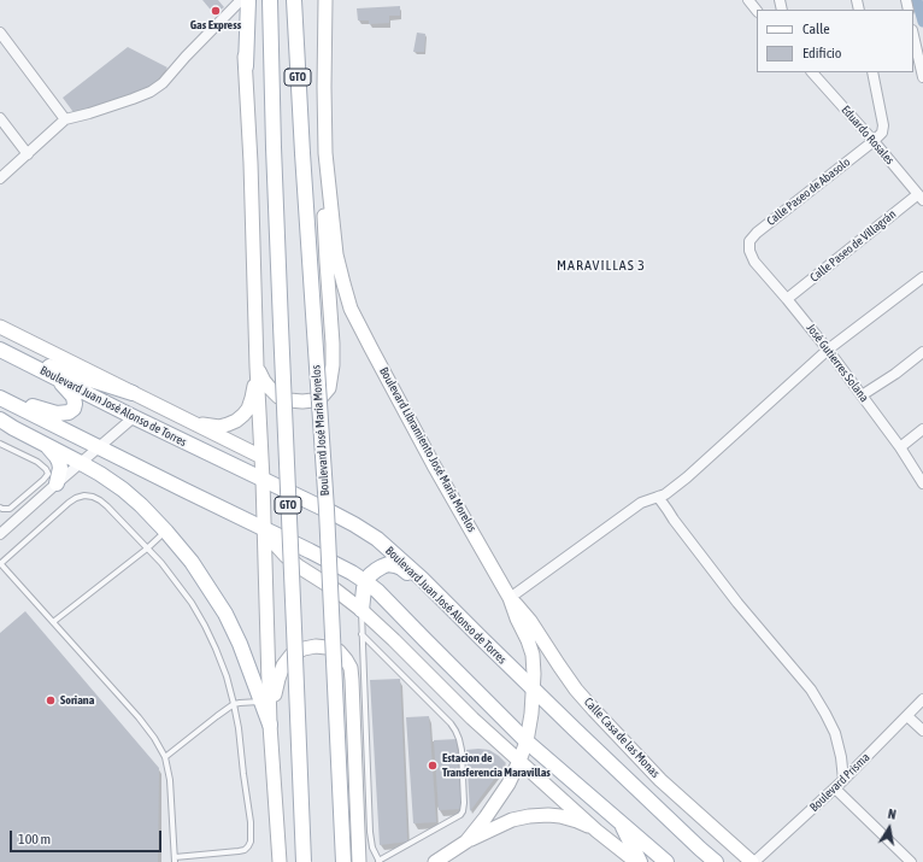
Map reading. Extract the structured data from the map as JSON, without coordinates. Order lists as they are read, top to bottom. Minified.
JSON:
{"streets":{"main road":["GTO","Boulevard Juan José Alonso de Torres","Boulevard José María Morelos"],"street":["Eduardo Rosales","Calle Paseo de Abasolo","Calle Paseo de Villagrán","José Gutierres Solana","Boulevard Libramiento José María Morelos","Calle Casa de las Monas","Boulevard Prisma"]},"crossings":[["Eduardo Rosales","Calle Paseo de Abasolo"],["Eduardo Rosales","Calle Paseo de Villagrán"],["Calle Paseo de Abasolo","José Gutierres Solana"],["Calle Paseo de Villagrán","José Gutierres Solana"],["Boulevard Juan José Alonso de Torres","Boulevard Libramiento José María Morelos"],["Boulevard Libramiento José María Morelos","Calle Casa de las Monas"],["Calle Casa de las Monas","Boulevard Prisma"]],"districts":["MARAVILLAS 3"],"places":["Gas Express","Soriana","Estacion de Transferencia Maravillas"],"legend":["Calle","Edificio"],"scale_bar":"100 m","north":"top"}
